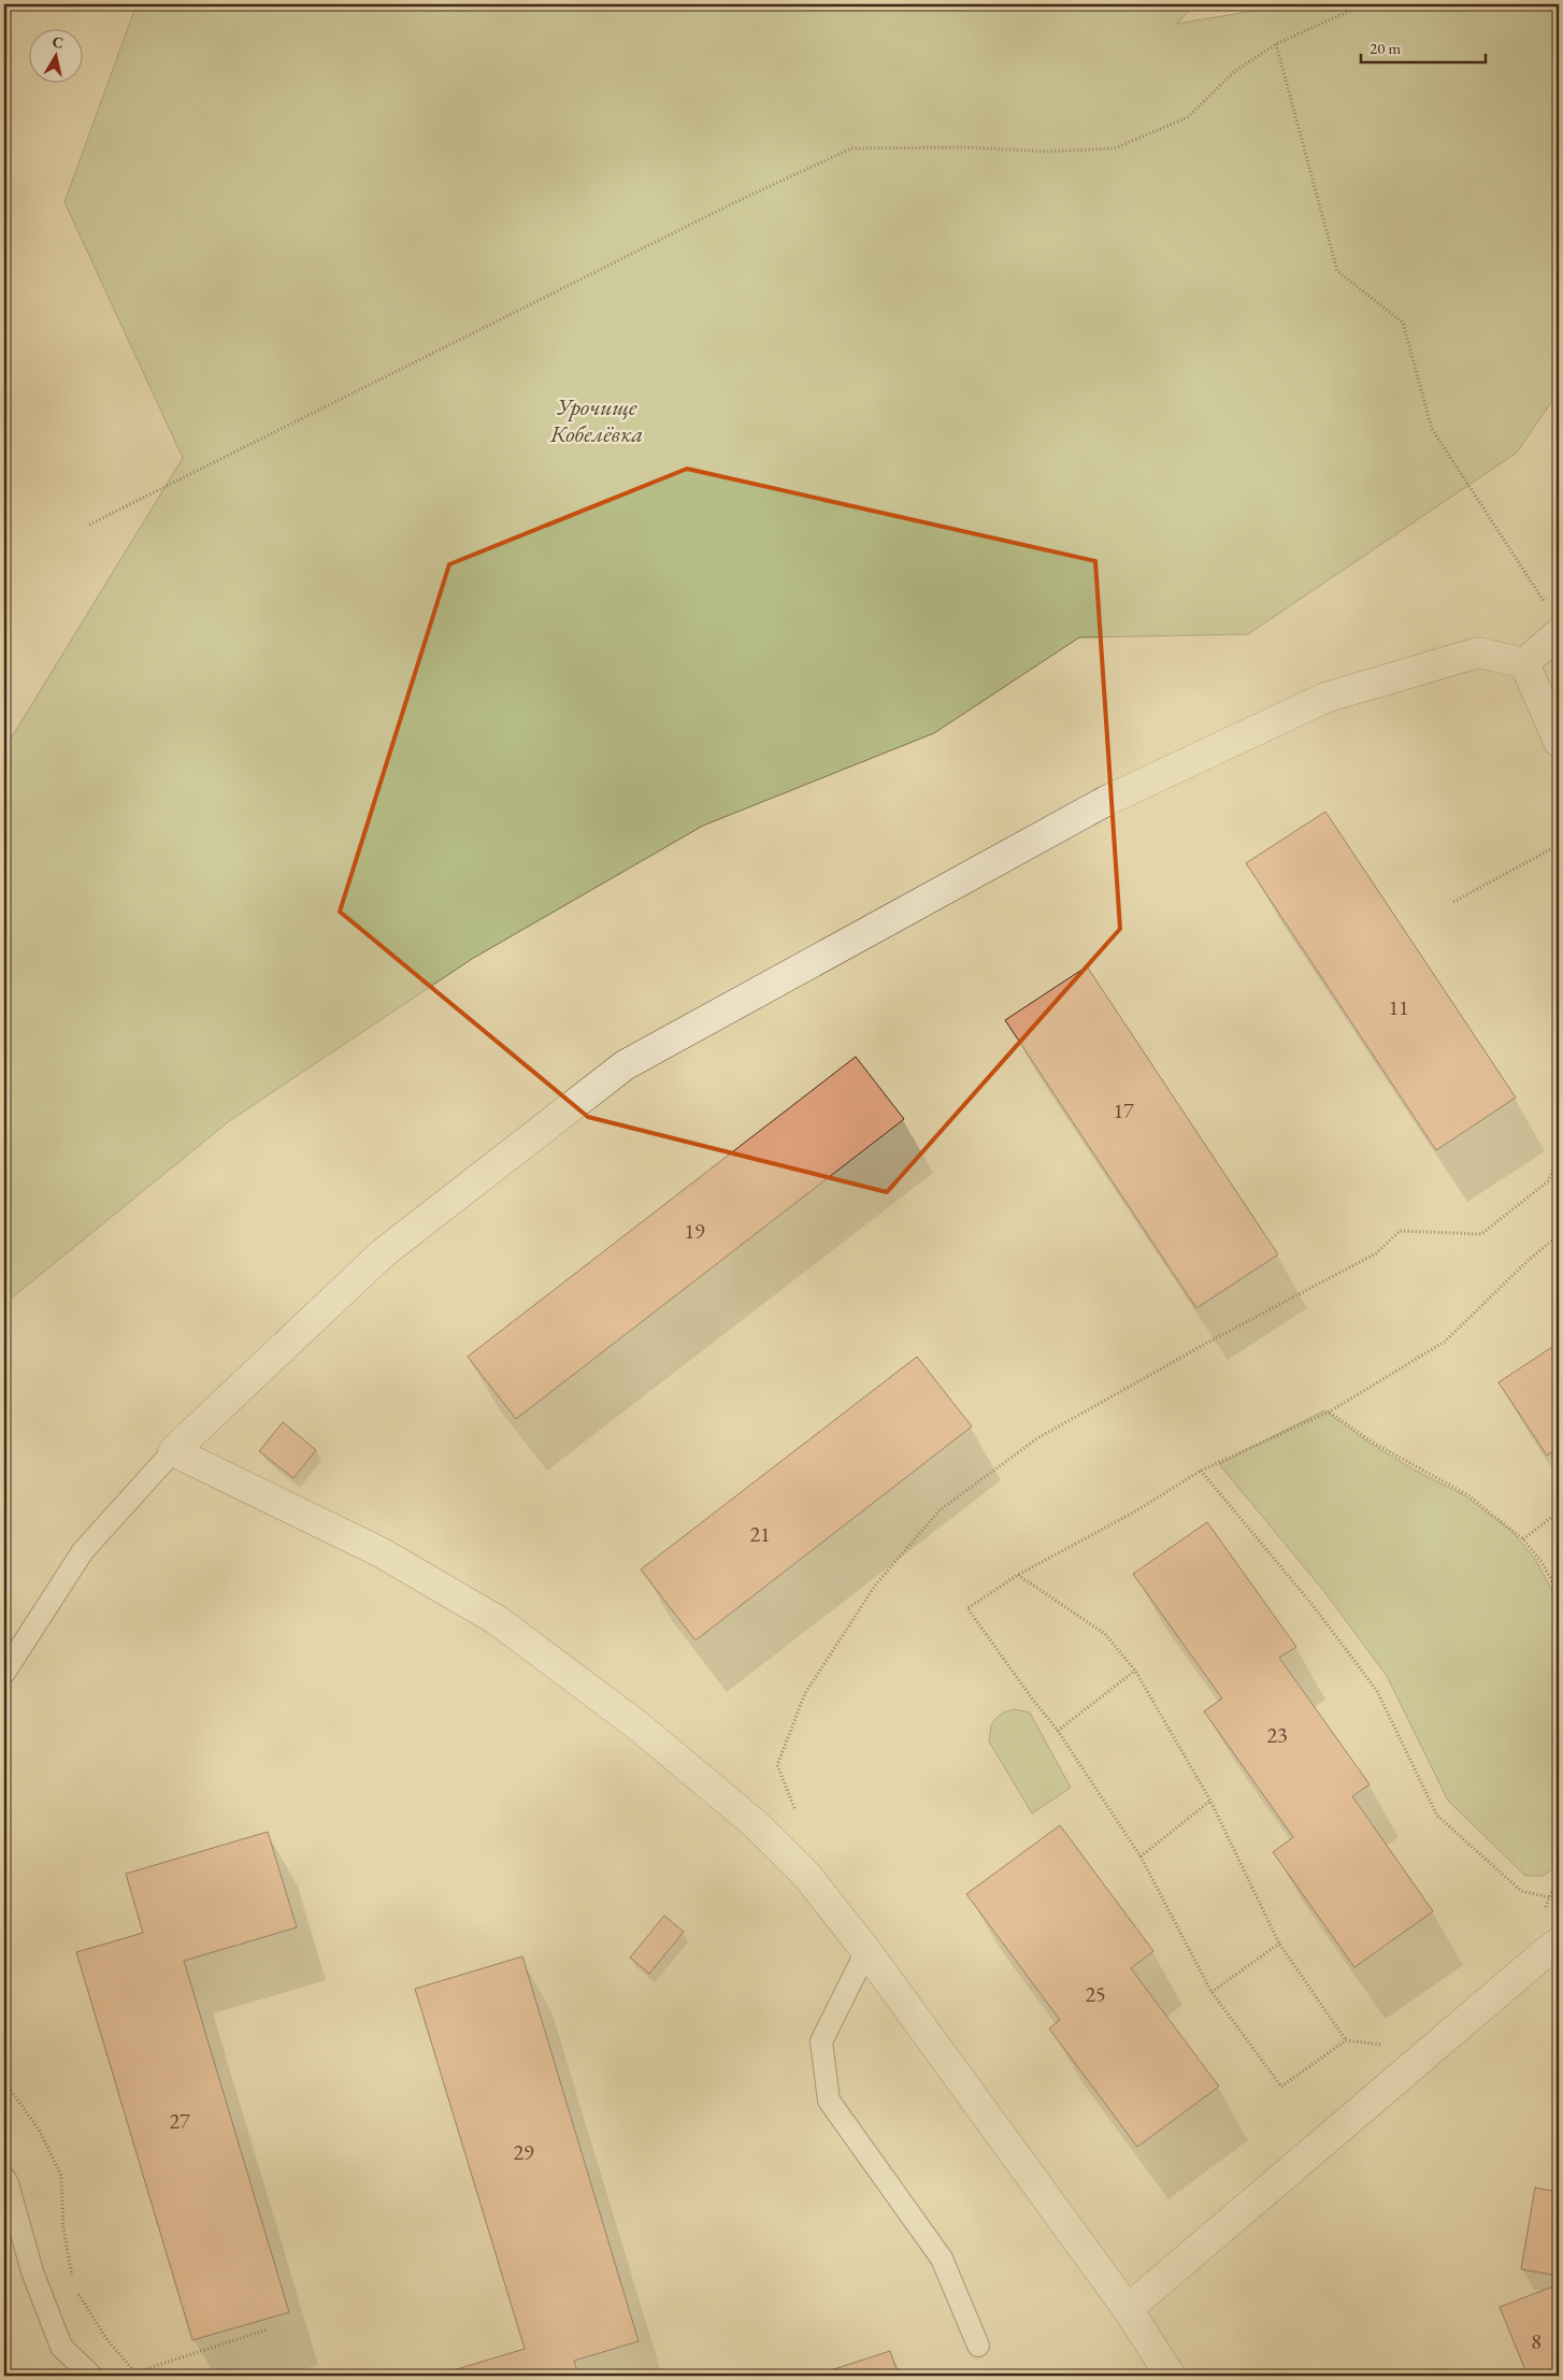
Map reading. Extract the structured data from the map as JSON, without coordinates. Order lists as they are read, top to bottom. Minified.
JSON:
{"parks":["Урочище Кобелёвка"],"house_numbers":["11","17","19","21","23","25","27","29","8"],"scale_bar":"20 m","north":"top"}
